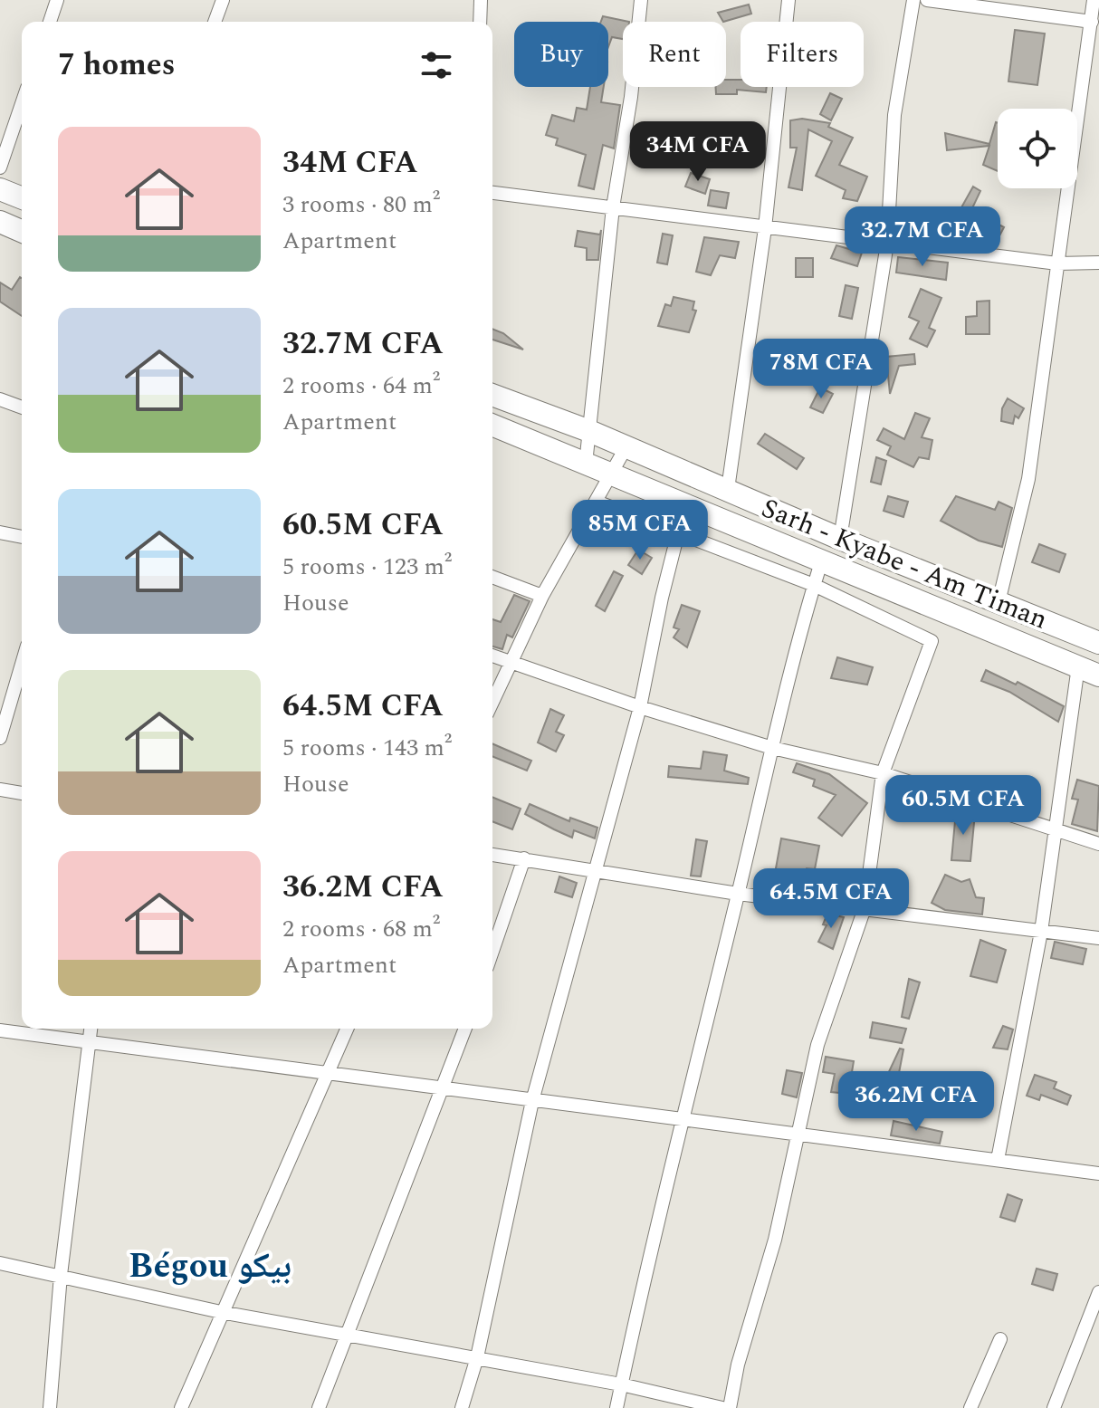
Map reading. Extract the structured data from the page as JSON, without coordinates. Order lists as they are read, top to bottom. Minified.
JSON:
{"streets":{"highway":["Sarh - Kyabe - Am Timan"]},"districts":["Bégou بيكو"],"page":{"chip":["Buy","Rent","Filters"],"heading":"7 homes","list":[{"name":"34M CFA","note":"3 rooms · 80 m² · Apartment"},{"name":"32.7M CFA","note":"2 rooms · 64 m² · Apartment"},{"name":"60.5M CFA","note":"5 rooms · 123 m² · House"},{"name":"64.5M CFA","note":"5 rooms · 143 m² · House"},{"name":"36.2M CFA","note":"2 rooms · 68 m² · Apartment"}],"price":["34M CFA","32.7M CFA","78M CFA","85M CFA","60.5M CFA","64.5M CFA","36.2M CFA"]}}
